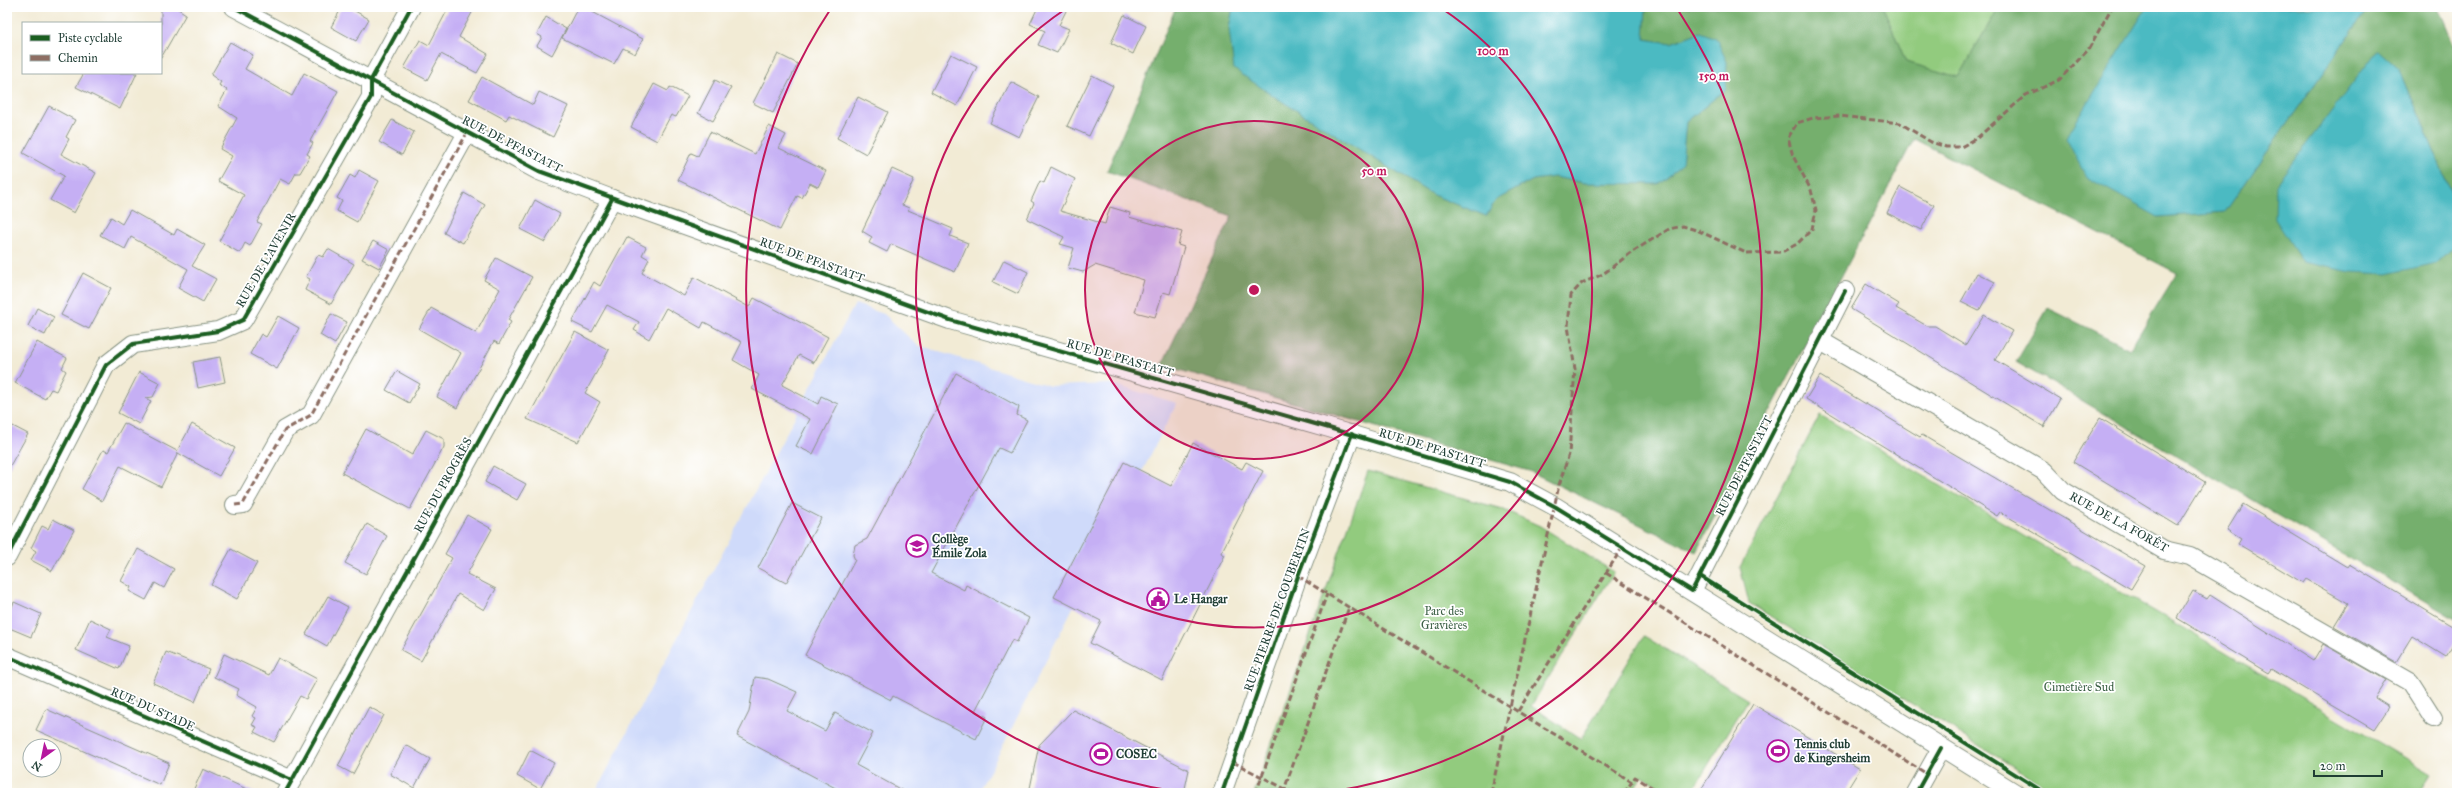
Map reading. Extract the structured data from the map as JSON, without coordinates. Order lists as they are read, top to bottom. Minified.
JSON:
{"streets":{"street":["RUE DE PFASTATT","RUE DE L'AVENIR","RUE DU PROGRÈS","RUE DE LA FORÊT","RUE PIERRE DE COUBERTIN","RUE DU STADE"]},"crossings":[["RUE DE PFASTATT","RUE DE L'AVENIR"],["RUE DE PFASTATT","RUE DU PROGRÈS"],["RUE DE PFASTATT","RUE DE LA FORÊT"],["RUE DE PFASTATT","RUE PIERRE DE COUBERTIN"],["RUE DU PROGRÈS","RUE DU STADE"]],"parks":["Parc des Gravières","Cimetière Sud"],"places":{"school or university":["Collège Émile Zola"],"public building":["Le Hangar"],"sports":["Tennis club de Kingersheim","COSEC"]},"legend":["Piste cyclable","Chemin"],"scale_bar":"20 m","north":"bottom left","rings":["100 m","150 m","50 m"]}
